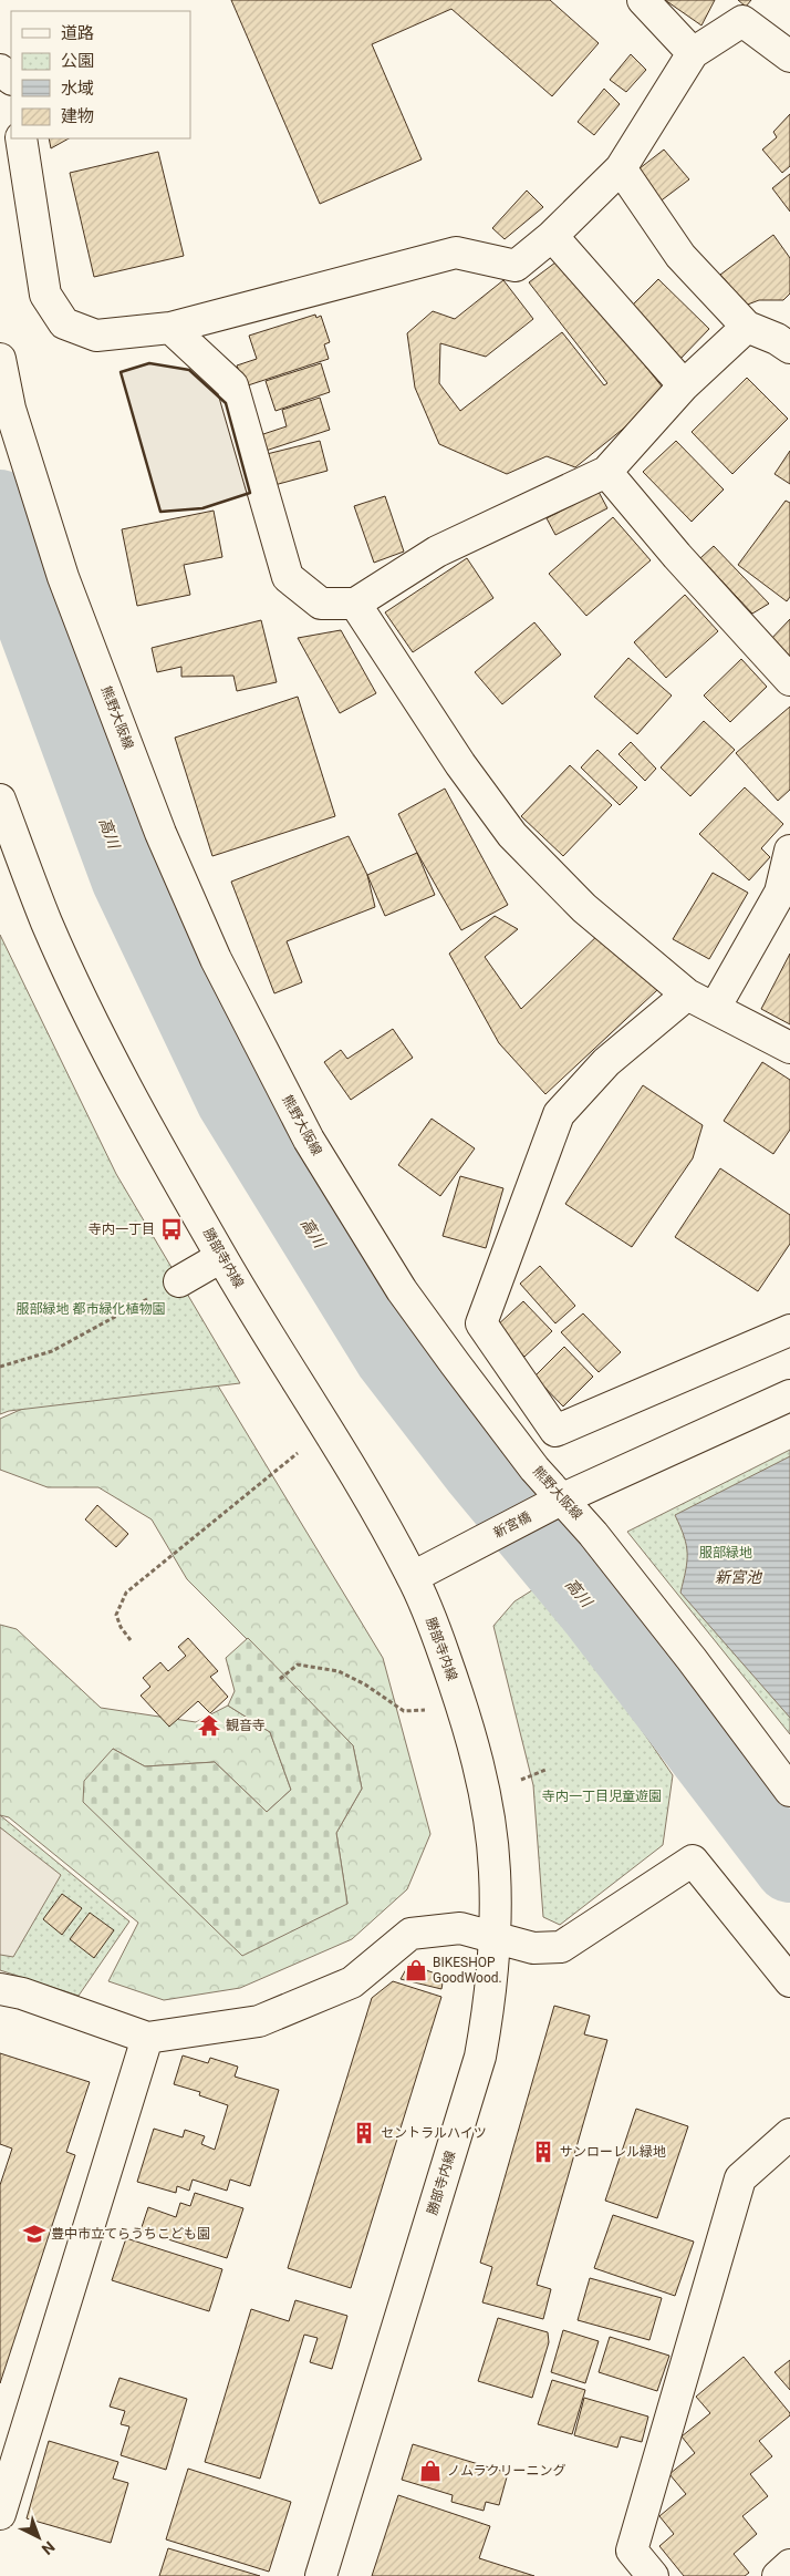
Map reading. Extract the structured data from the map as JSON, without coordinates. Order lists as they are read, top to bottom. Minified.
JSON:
{"streets":{"street":["熊野大阪線","勝部寺内線","新宮橋"]},"crossings":[["熊野大阪線","新宮橋"],["勝部寺内線","新宮橋"]],"water":["高川","新宮池"],"parks":["服部緑地 都市緑化植物園","服部緑地","寺内一丁目児童遊園"],"places":{"bus stop":["寺内一丁目"],"temple":["観音寺"],"shop":["BIKESHOP GoodWood.","ノムラクリーニング"],"building":["セントラルハイツ","サンローレル緑地"],"school or university":["豊中市立てらうちこども園"]},"legend":["道路","公園","水域","建物"],"north":"bottom right"}
